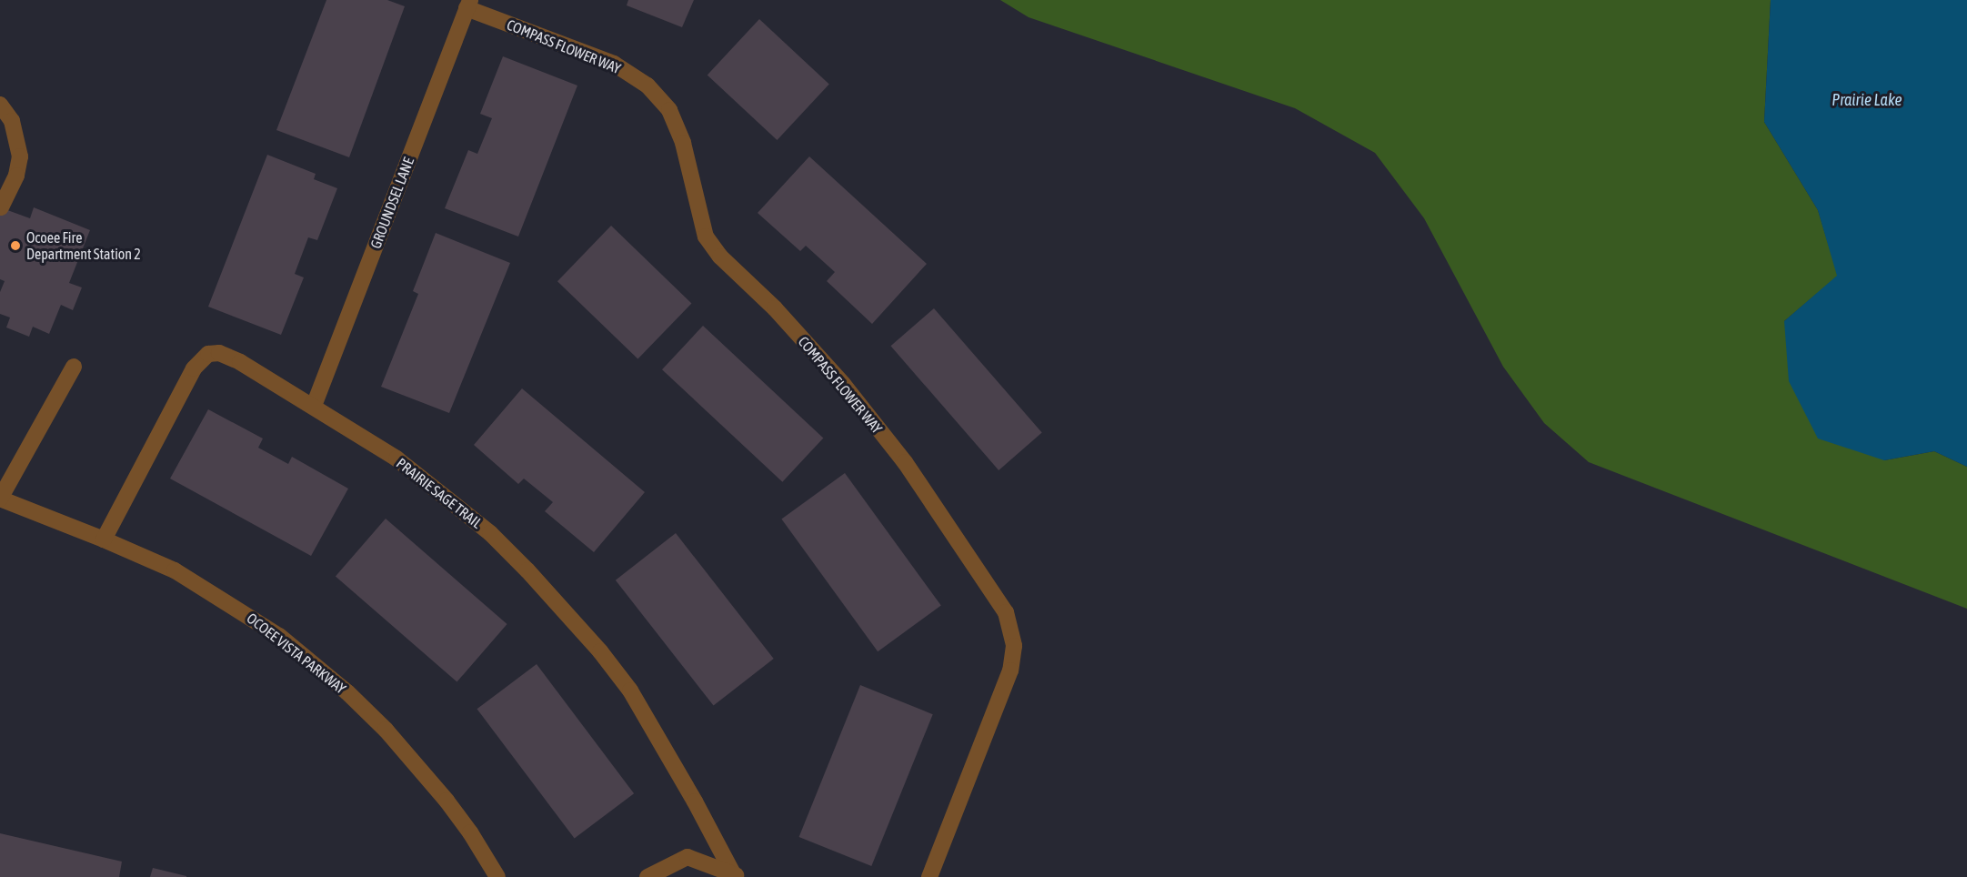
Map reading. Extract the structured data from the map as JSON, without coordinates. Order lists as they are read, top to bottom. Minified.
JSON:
{"streets":{"street":["COMPASS FLOWER WAY","GROUNDSEL LANE","PRAIRIE SAGE TRAIL","OCOEE VISTA PARKWAY"]},"crossings":[["COMPASS FLOWER WAY","GROUNDSEL LANE"],["GROUNDSEL LANE","PRAIRIE SAGE TRAIL"],["PRAIRIE SAGE TRAIL","OCOEE VISTA PARKWAY"]],"water":["Prairie Lake"],"places":["Ocoee Fire Department Station 2"]}
